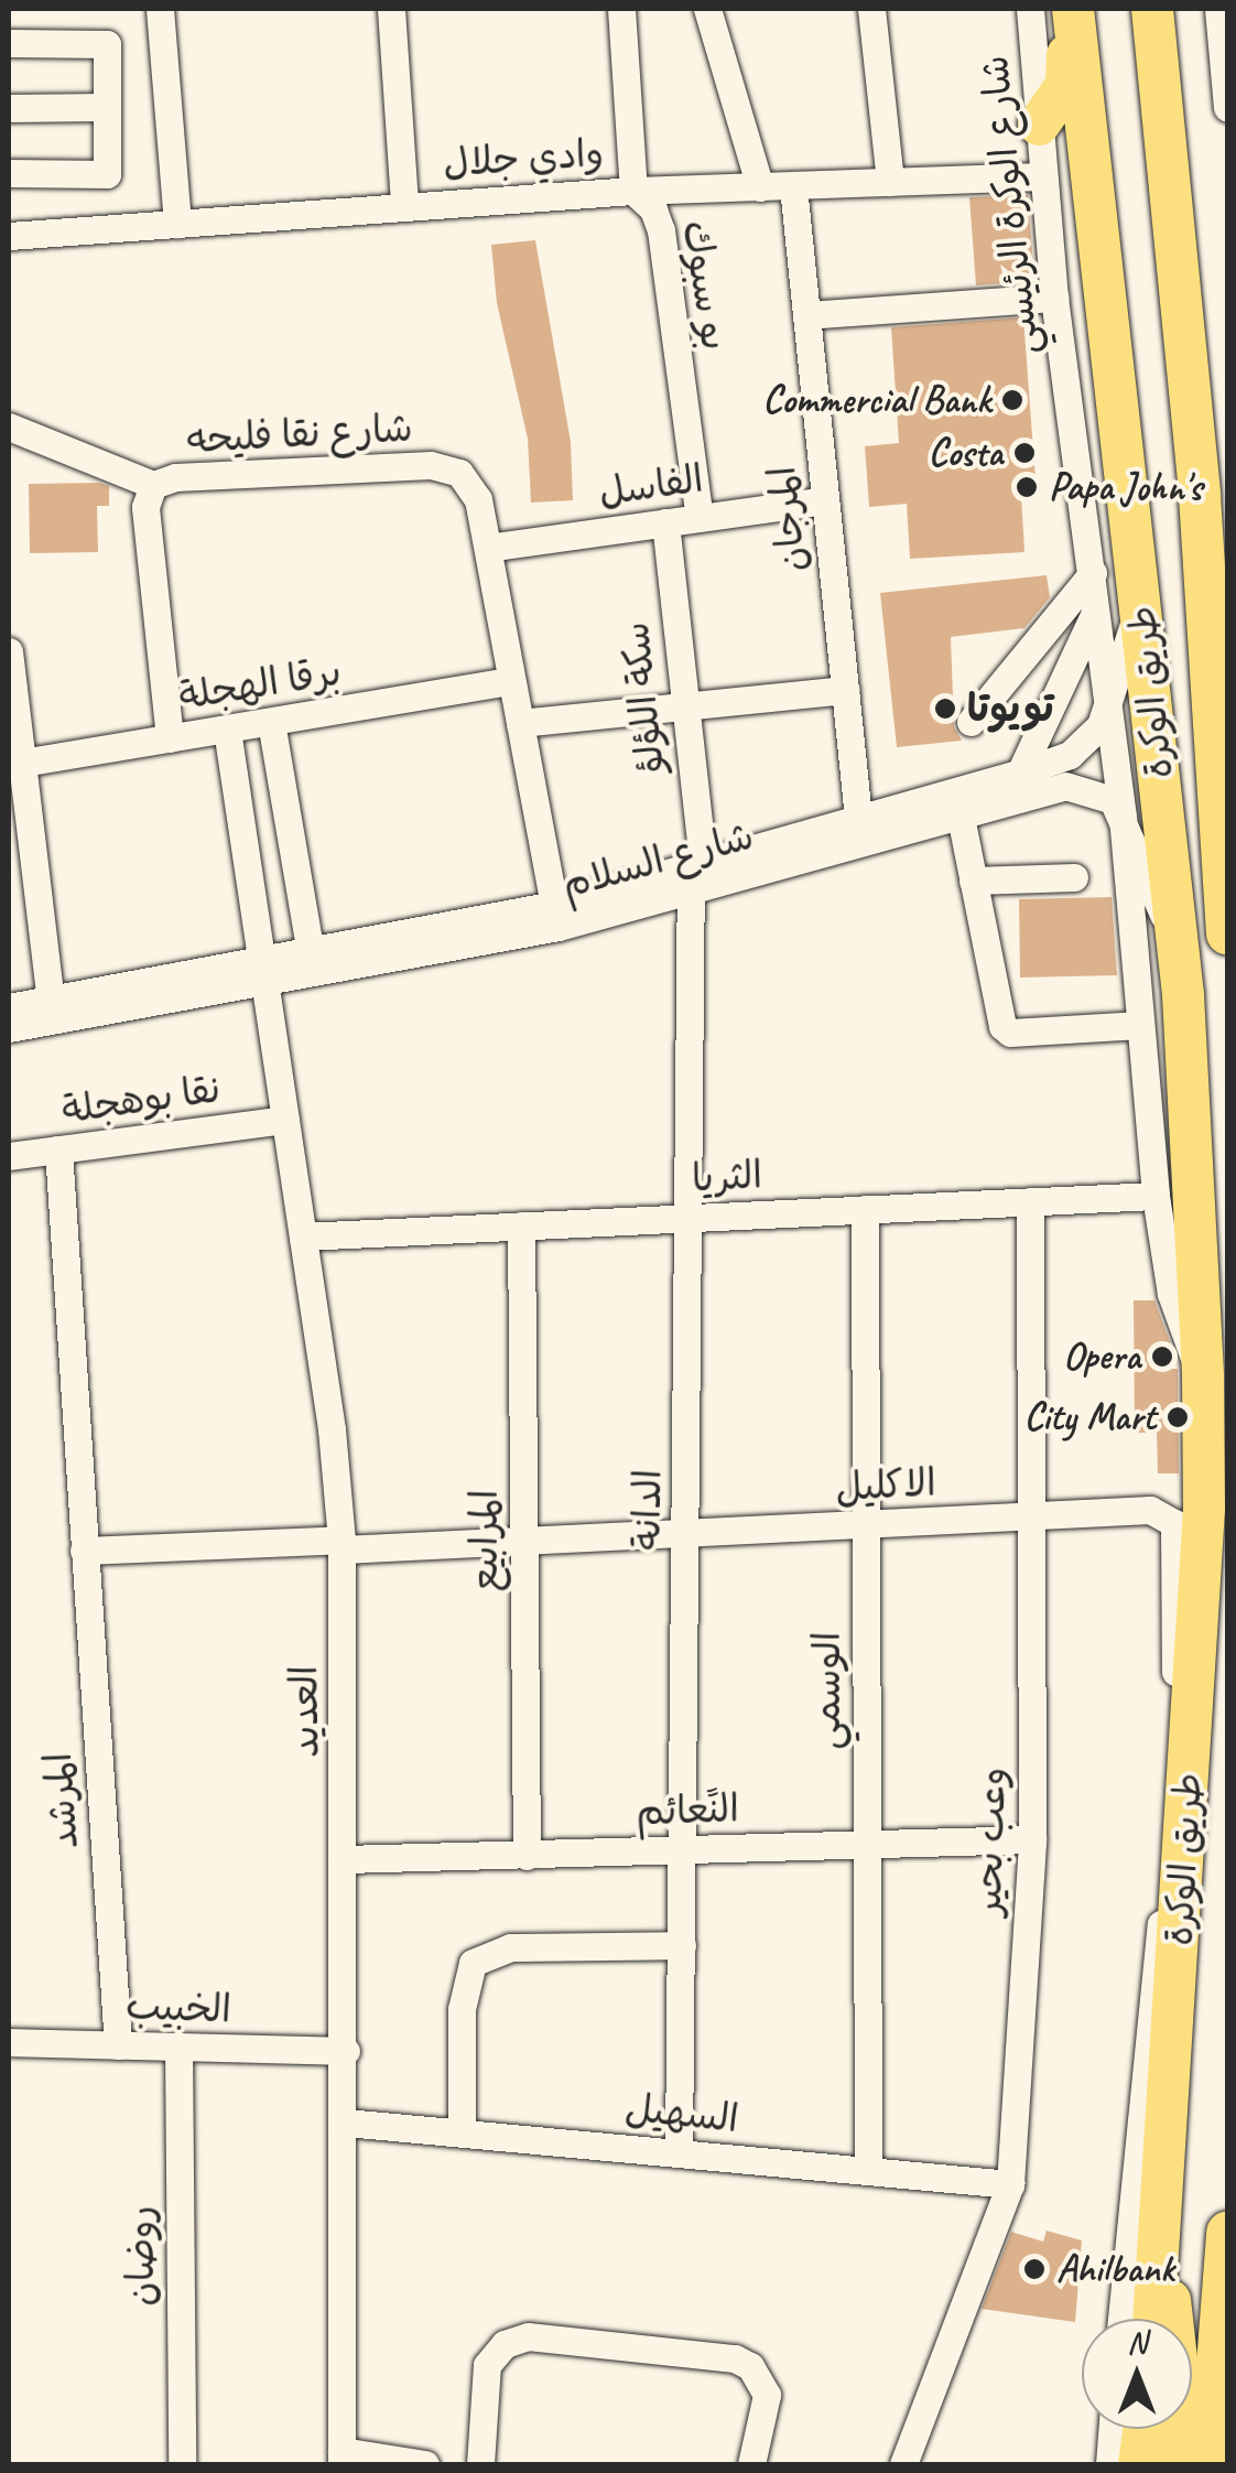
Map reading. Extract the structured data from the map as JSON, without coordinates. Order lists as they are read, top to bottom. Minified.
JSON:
{"streets":{"highway":["طريق الوكرة"],"street":["وادي جلال","شارع الوكرة الرئيسي","بو سبوك","شارع نقا فليحه","الفاسل","المرجان","برقا الهجلة","سكة اللؤلؤ","شارع السلام","نقا بوهجلة","الثريا","الاكليل","الدانة","المرابيع","الوسمي","العديد","المرشد","النًعائم","وعب بحير","الخبيب","السهيل","روضان"]},"crossings":[["وادي جلال","شارع الوكرة الرئيسي"],["وادي جلال","بو سبوك"],["وادي جلال","المرجان"],["شارع الوكرة الرئيسي","طريق الوكرة"],["بو سبوك","الفاسل"],["شارع نقا فليحه","الفاسل"],["شارع نقا فليحه","برقا الهجلة"],["شارع نقا فليحه","شارع السلام"],["الفاسل","المرجان"],["الفاسل","سكة اللؤلؤ"],["المرجان","شارع السلام"],["برقا الهجلة","العديد"],["طريق الوكرة","شارع السلام"],["طريق الوكرة","الثريا"],["طريق الوكرة","الاكليل"],["سكة اللؤلؤ","شارع السلام"],["سكة اللؤلؤ","الدانة"],["شارع السلام","الدانة"],["شارع السلام","العديد"],["نقا بوهجلة","العديد"],["نقا بوهجلة","المرشد"],["الثريا","الدانة"],["الثريا","المرابيع"],["الثريا","الوسمي"],["الثريا","العديد"],["الثريا","وعب بحير"],["الاكليل","الدانة"],["الاكليل","المرابيع"],["الاكليل","الوسمي"],["الاكليل","العديد"],["الاكليل","وعب بحير"],["الدانة","النًعائم"],["الدانة","السهيل"],["المرابيع","النًعائم"],["الوسمي","النًعائم"],["الوسمي","السهيل"],["العديد","النًعائم"],["العديد","الخبيب"],["العديد","السهيل"],["المرشد","الخبيب"],["النًعائم","وعب بحير"],["وعب بحير","السهيل"],["الخبيب","روضان"]],"places":["Commercial Bank","Costa","Papa John's","تويوتا","Opera","City Mart","Ahilbank"],"north":"top"}
